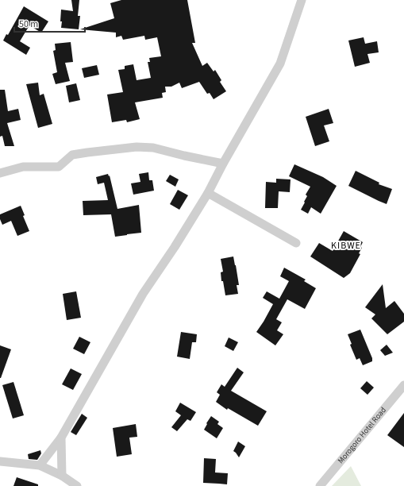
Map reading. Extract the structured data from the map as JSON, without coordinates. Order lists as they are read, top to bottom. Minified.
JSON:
{"streets":{"street":["Morogoro Hotel Road"]},"districts":["KIBWE"],"scale_bar":"50 m"}
